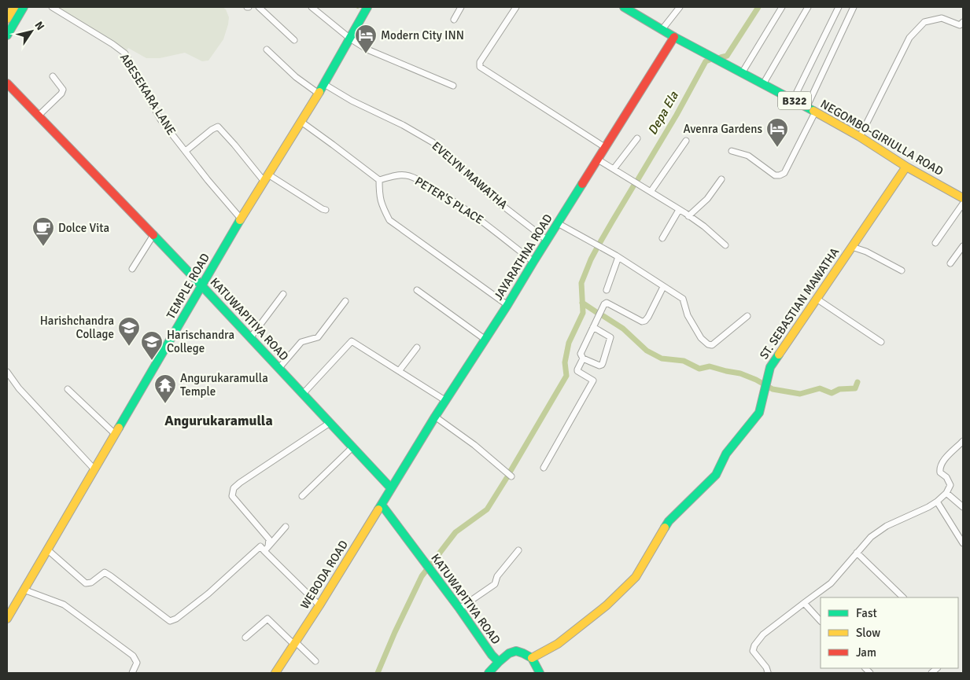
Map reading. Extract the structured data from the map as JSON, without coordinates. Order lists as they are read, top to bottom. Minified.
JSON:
{"streets":{"main road":["B322","NEGOMBO-GIRIULLA ROAD","JAYARATHNA ROAD","TEMPLE ROAD","ST. SEBASTIAN MAWATHA","KATUWAPITIYA ROAD","WEBODA ROAD"],"street":["ABESEKARA LANE","EVELYN MAWATHA","PETER'S PLACE"]},"crossings":[["ABESEKARA LANE","TEMPLE ROAD"],["NEGOMBO-GIRIULLA ROAD","JAYARATHNA ROAD"],["NEGOMBO-GIRIULLA ROAD","ST. SEBASTIAN MAWATHA"],["EVELYN MAWATHA","JAYARATHNA ROAD"],["EVELYN MAWATHA","TEMPLE ROAD"],["PETER'S PLACE","JAYARATHNA ROAD"],["JAYARATHNA ROAD","KATUWAPITIYA ROAD"],["JAYARATHNA ROAD","WEBODA ROAD"],["TEMPLE ROAD","KATUWAPITIYA ROAD"],["ST. SEBASTIAN MAWATHA","KATUWAPITIYA ROAD"],["KATUWAPITIYA ROAD","WEBODA ROAD"]],"districts":["Angurukaramulla"],"water":["Depa Ela"],"places":{"hotel":["Modern City INN","Avenra Gardens"],"cafe":["Dolce Vita"],"school or university":["Harishchandra Collage","Harischandra College"],"temple":["Angurukaramulla Temple"]},"legend":["Fast","Slow","Jam"],"north":"top right"}
